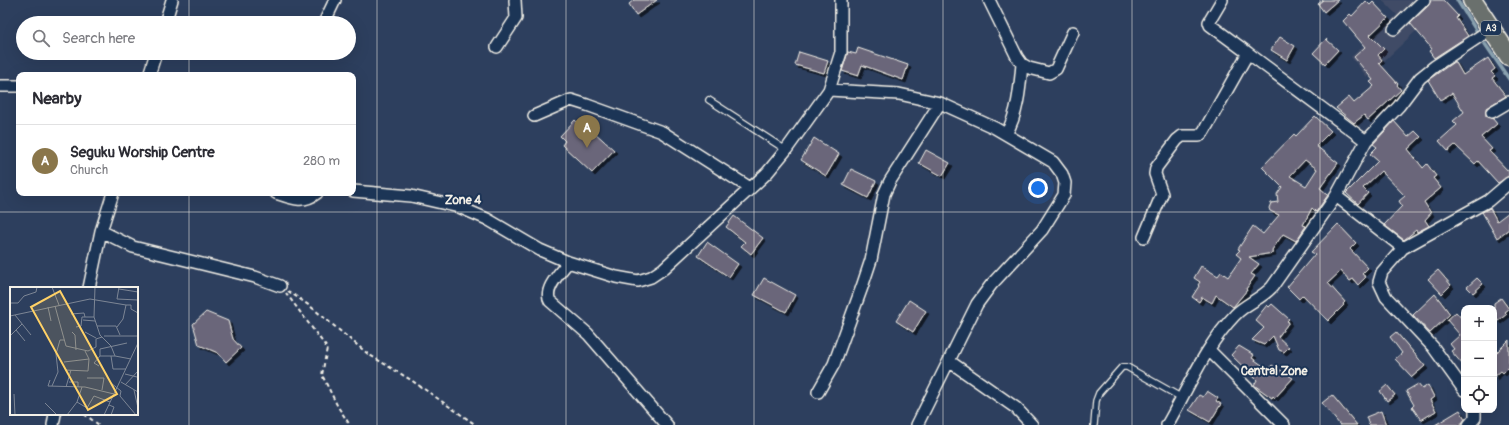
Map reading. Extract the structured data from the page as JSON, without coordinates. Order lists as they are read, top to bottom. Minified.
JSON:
{"streets":{"main road":["A3"]},"districts":["Zone 4","Central Zone"],"page":{"search":"Search here","heading":"Nearby","pins":"A","list":[{"mark":"A","name":"Seguku Worship Centre","note":"Church","value":"280 m"}],"map_buttons":["+","−"]}}
